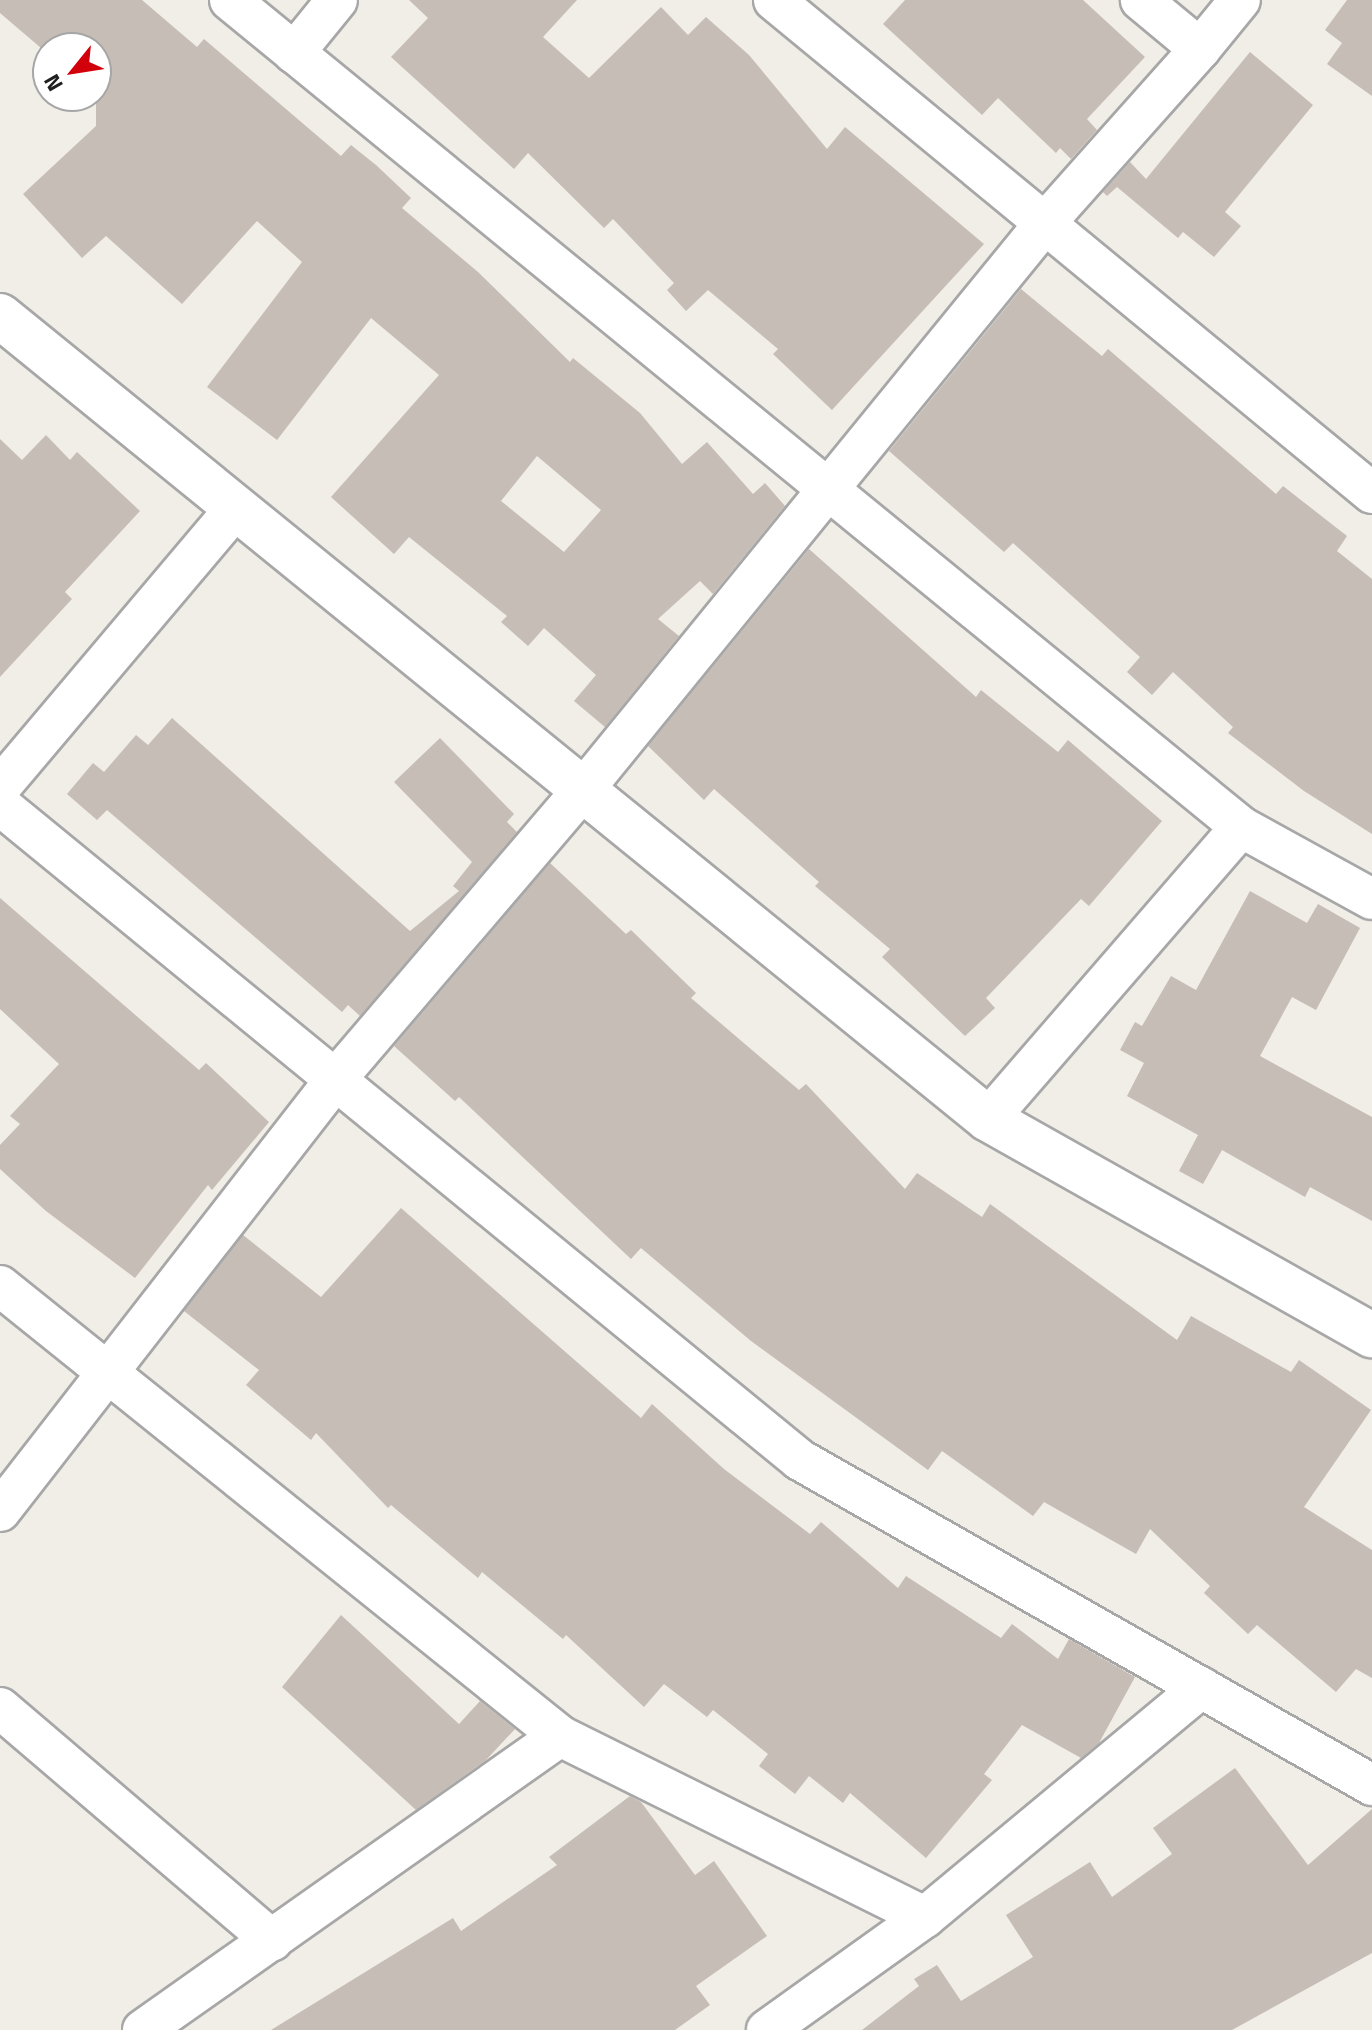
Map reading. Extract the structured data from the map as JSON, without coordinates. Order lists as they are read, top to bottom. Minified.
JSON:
{"north":"bottom left"}
